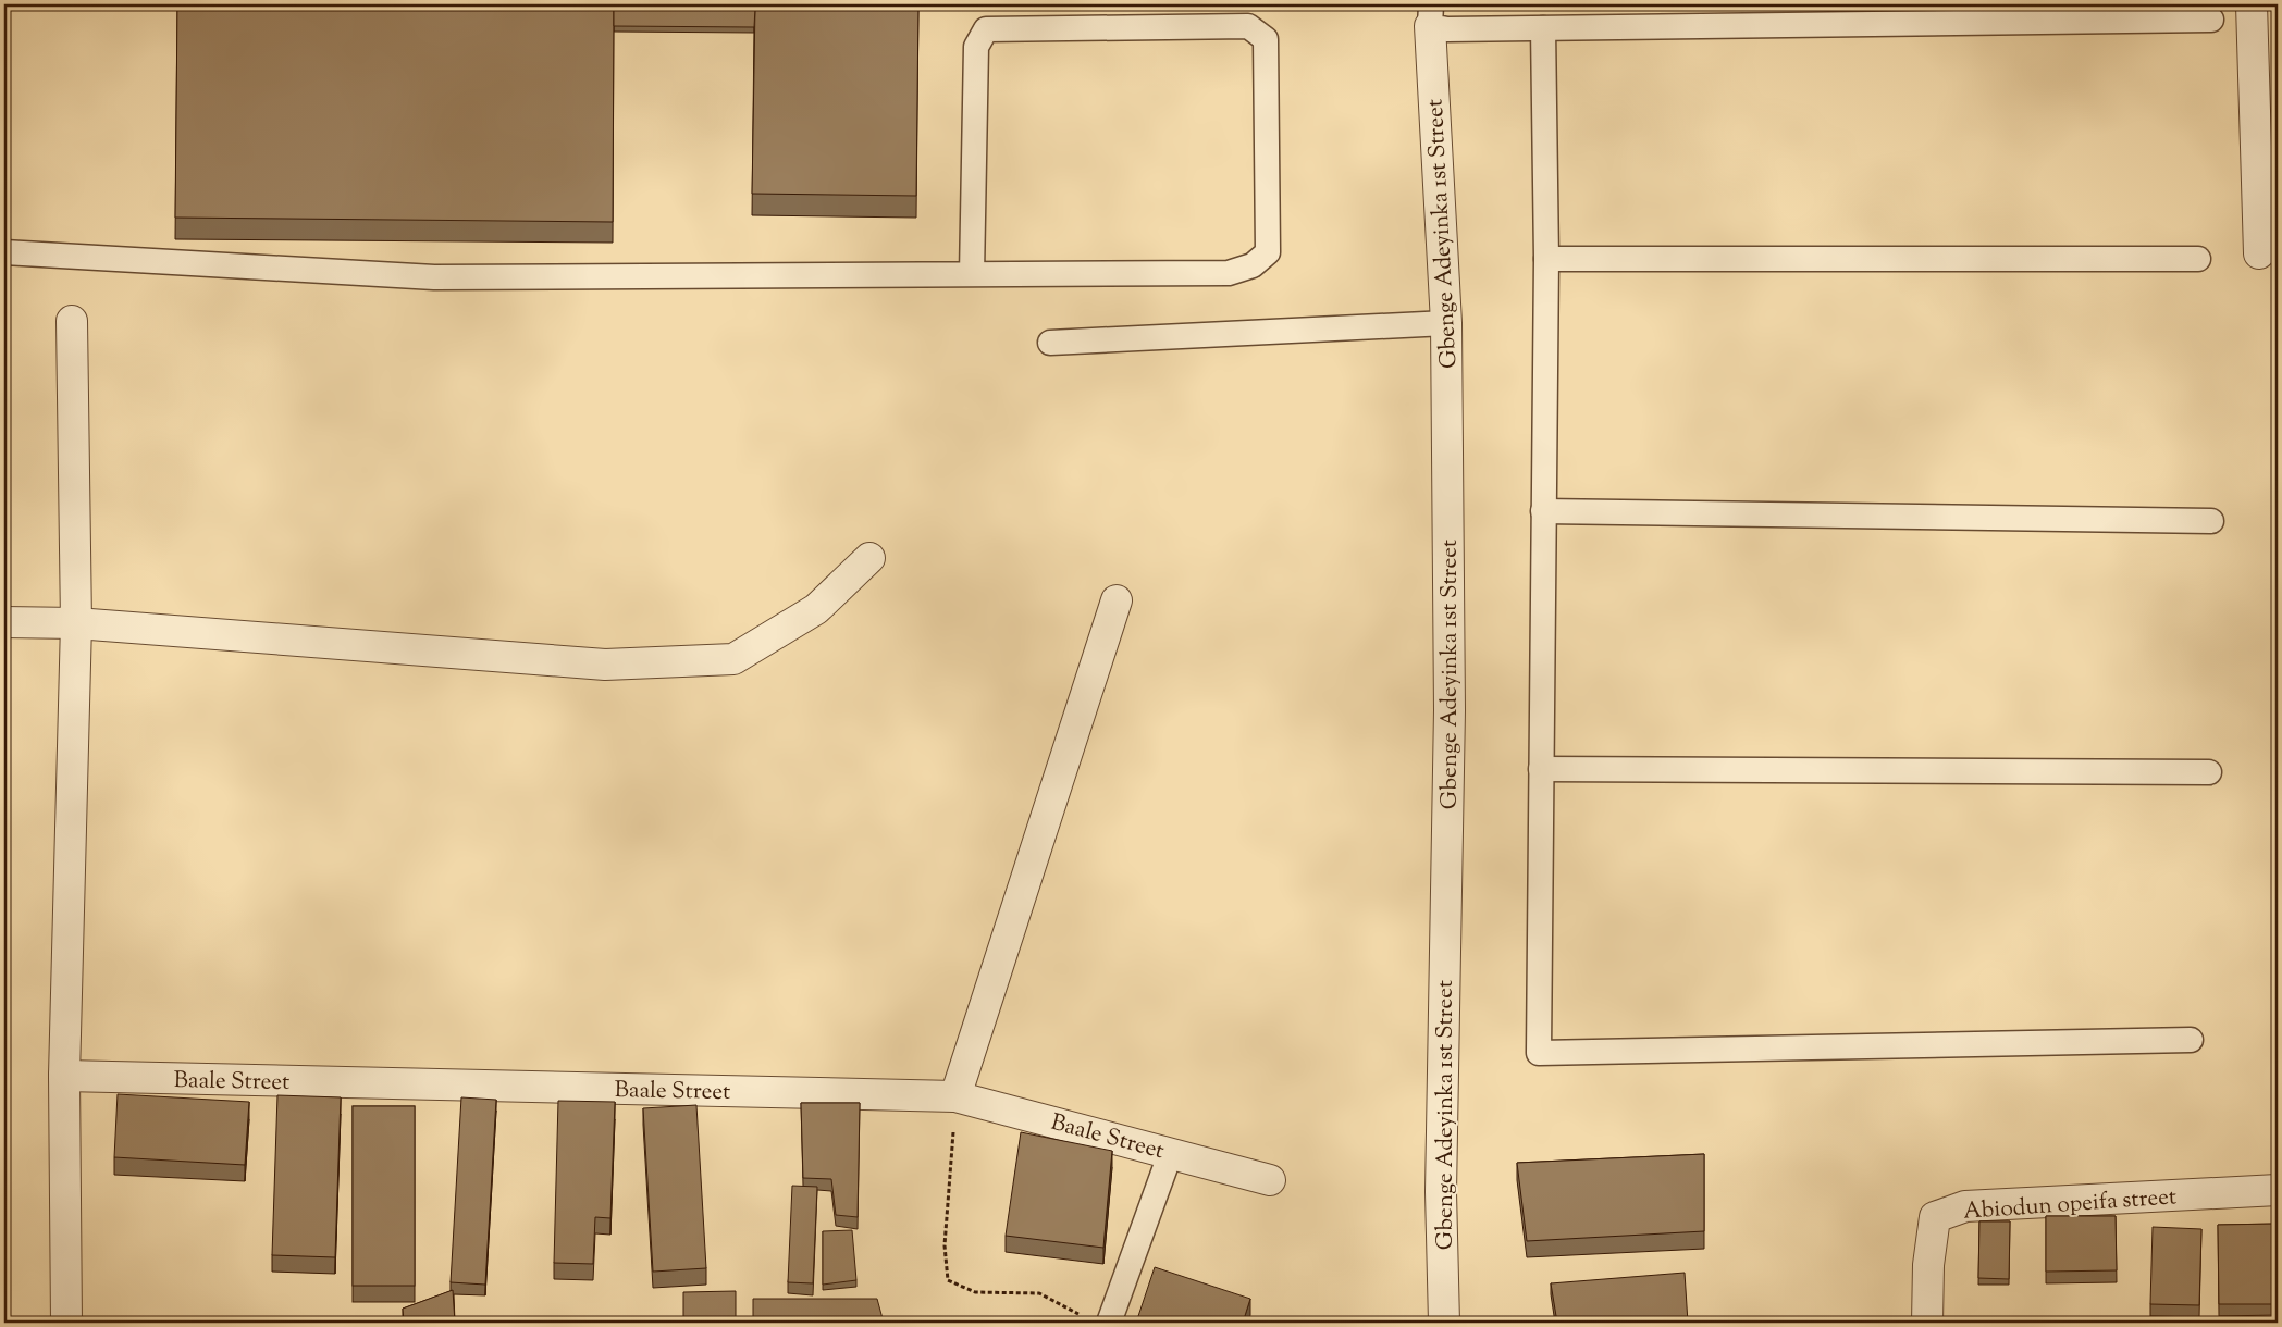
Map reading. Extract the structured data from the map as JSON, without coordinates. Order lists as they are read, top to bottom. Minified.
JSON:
{"streets":{"street":["Gbenge Adeyinka 1st Street","Baale Street","Abiodun opeifa street"]}}
